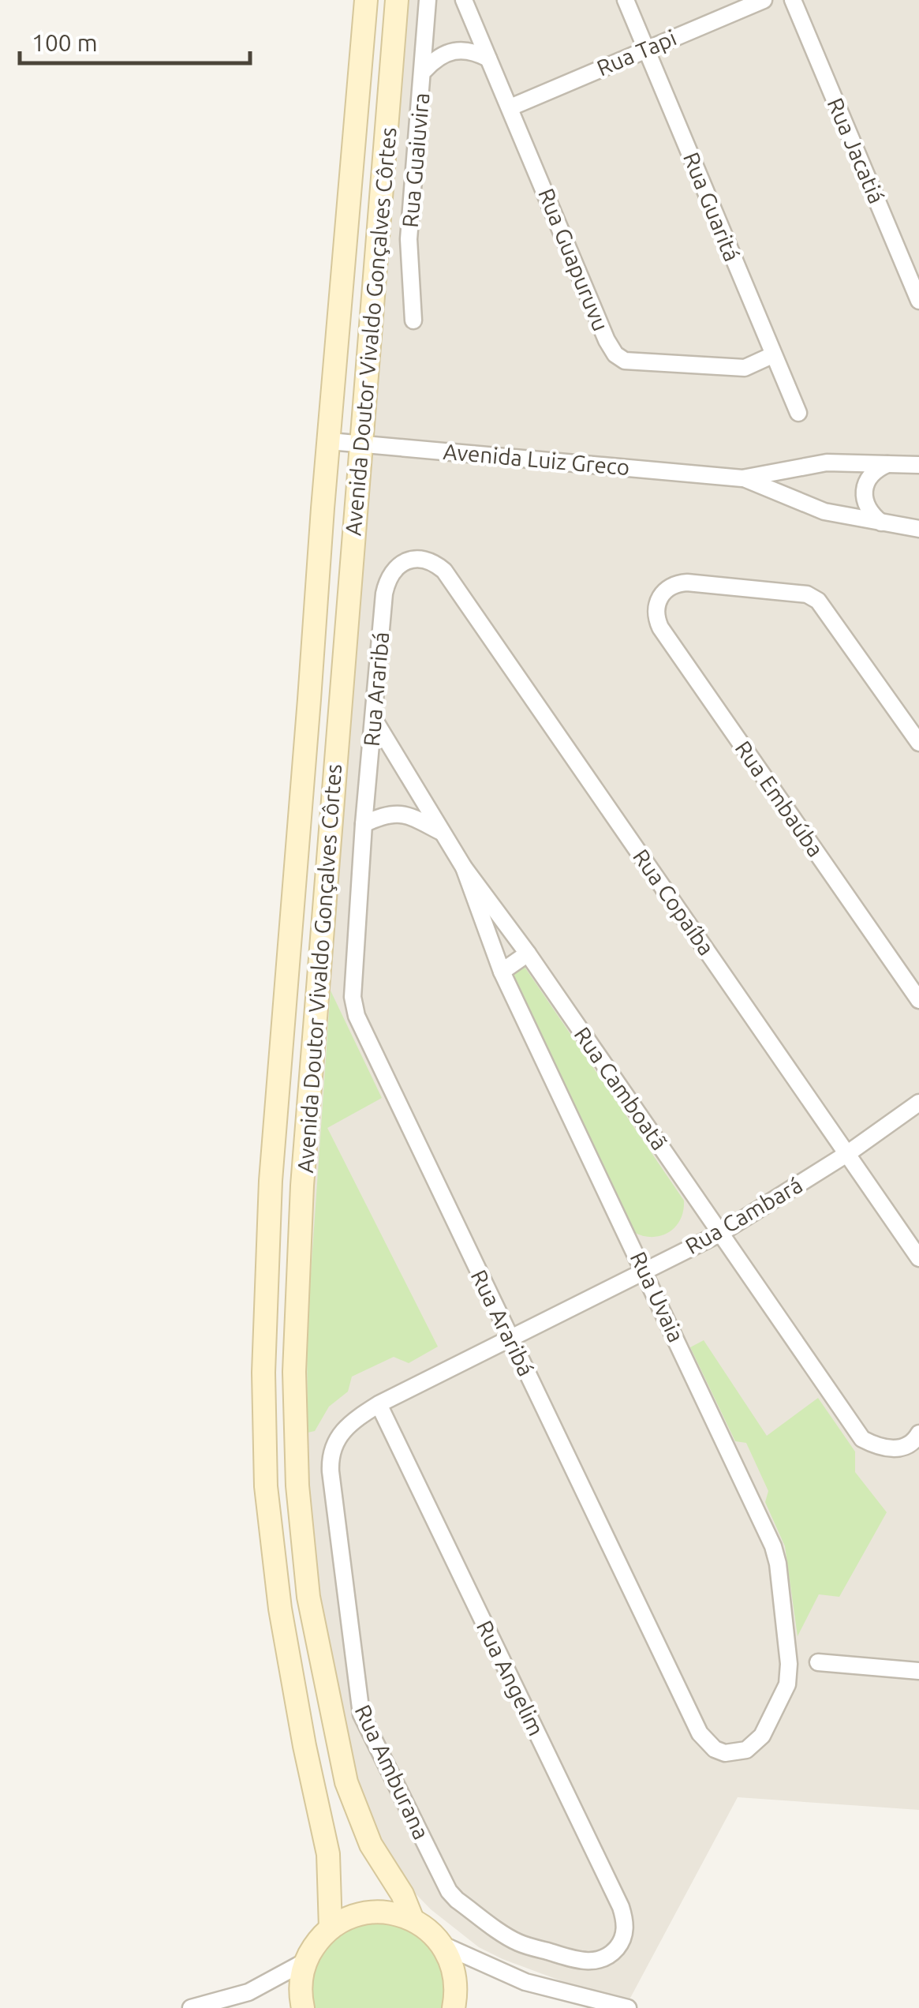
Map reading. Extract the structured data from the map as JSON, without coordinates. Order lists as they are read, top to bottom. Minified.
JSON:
{"streets":{"main road":["Avenida Doutor Vivaldo Gonçalves Côrtes"],"street":["Rua Tapi","Rua Jacatiá","Rua Guaiuvira","Rua Guaritá","Rua Guapuruvu","Avenida Luiz Greco","Rua Araribá","Rua Embaúba","Rua Copaíba","Rua Camboatã","Rua Cambará","Rua Uvaia","Rua Angelim","Rua Amburana"]},"crossings":[["Rua Tapi","Rua Guaritá"],["Rua Tapi","Rua Guapuruvu"],["Rua Guaritá","Rua Guapuruvu"],["Avenida Doutor Vivaldo Gonçalves Côrtes","Avenida Luiz Greco"],["Rua Araribá","Rua Copaíba"],["Rua Araribá","Rua Camboatã"],["Rua Araribá","Rua Cambará"],["Rua Araribá","Rua Uvaia"],["Rua Copaíba","Rua Cambará"],["Rua Camboatã","Rua Cambará"],["Rua Camboatã","Rua Uvaia"],["Rua Cambará","Rua Uvaia"],["Rua Cambará","Rua Angelim"],["Rua Cambará","Rua Amburana"],["Rua Angelim","Rua Amburana"]],"scale_bar":"100 m"}
